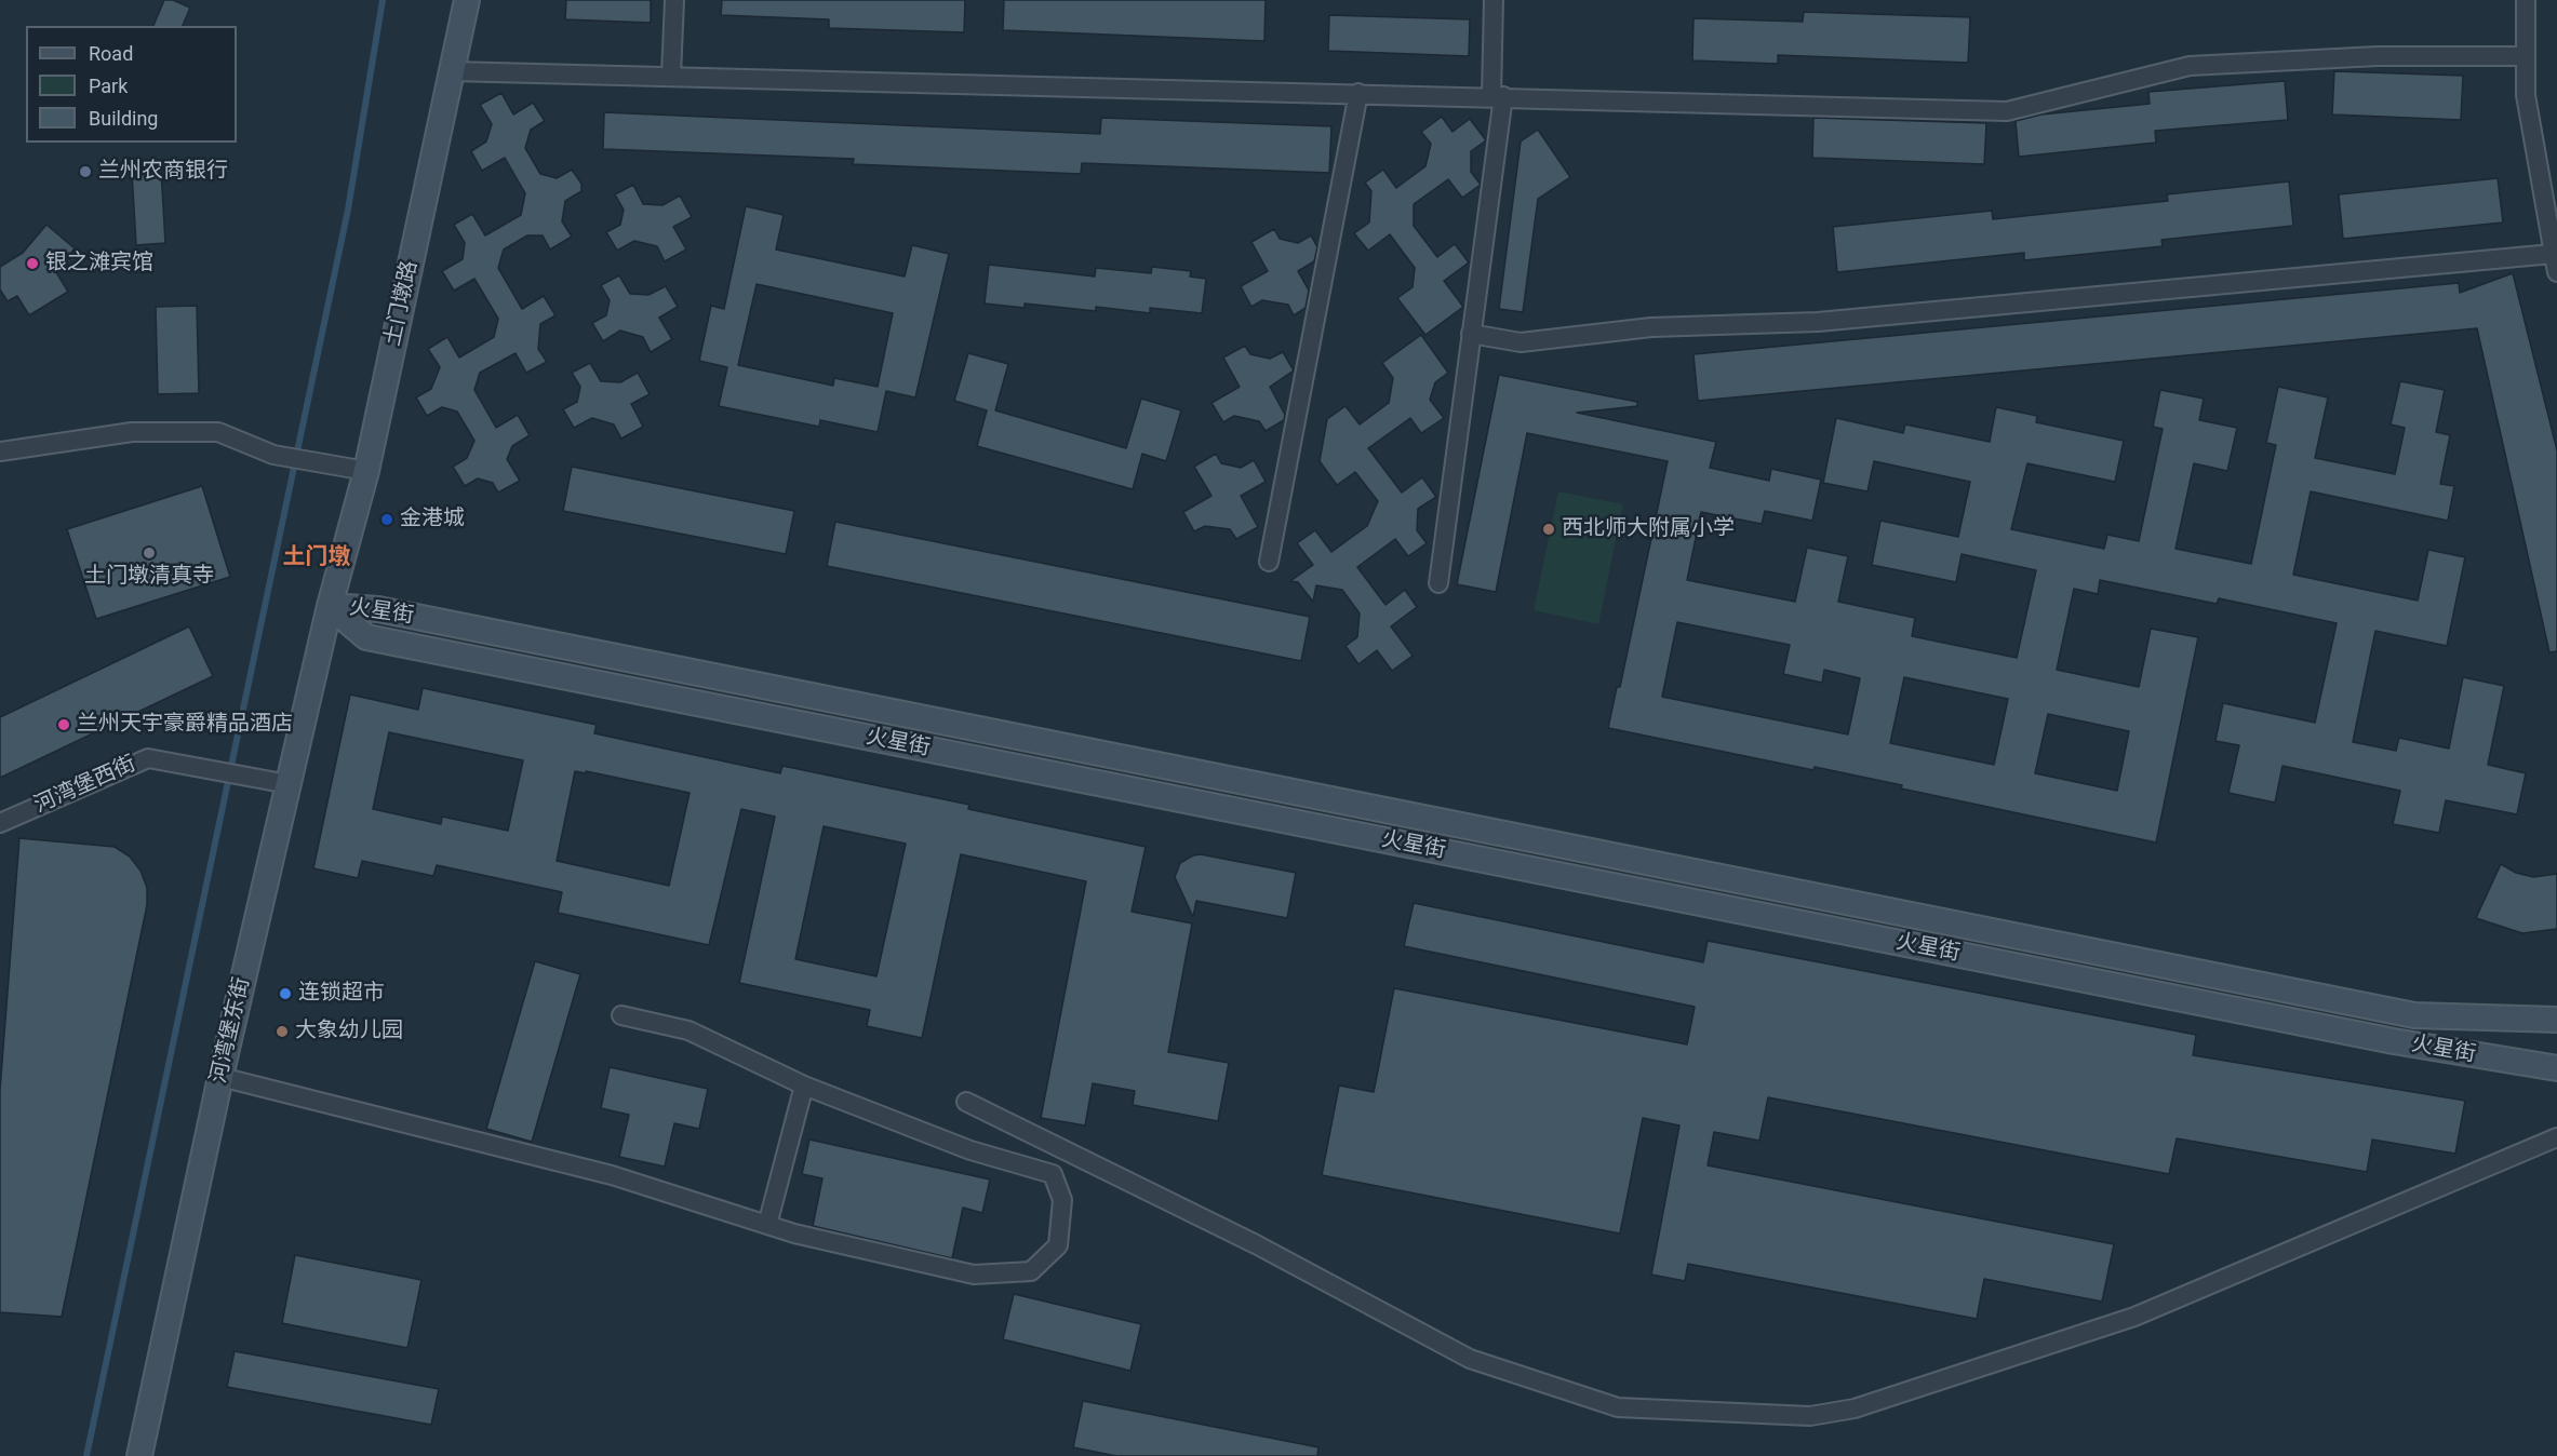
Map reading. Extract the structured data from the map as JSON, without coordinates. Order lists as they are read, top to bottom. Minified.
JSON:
{"streets":{"street":["土门墩路","火星街","河湾堡西街","河湾堡东街"]},"crossings":[["土门墩路","火星街"],["土门墩路","河湾堡东街"],["火星街","河湾堡东街"],["河湾堡西街","河湾堡东街"]],"districts":["土门墩"],"places":["兰州农商银行","银之滩宾馆","金港城","西北师大附属小学","土门墩清真寺","兰州天宇豪爵精品酒店","连锁超市","大象幼儿园"],"legend":["Road","Park","Building"]}
